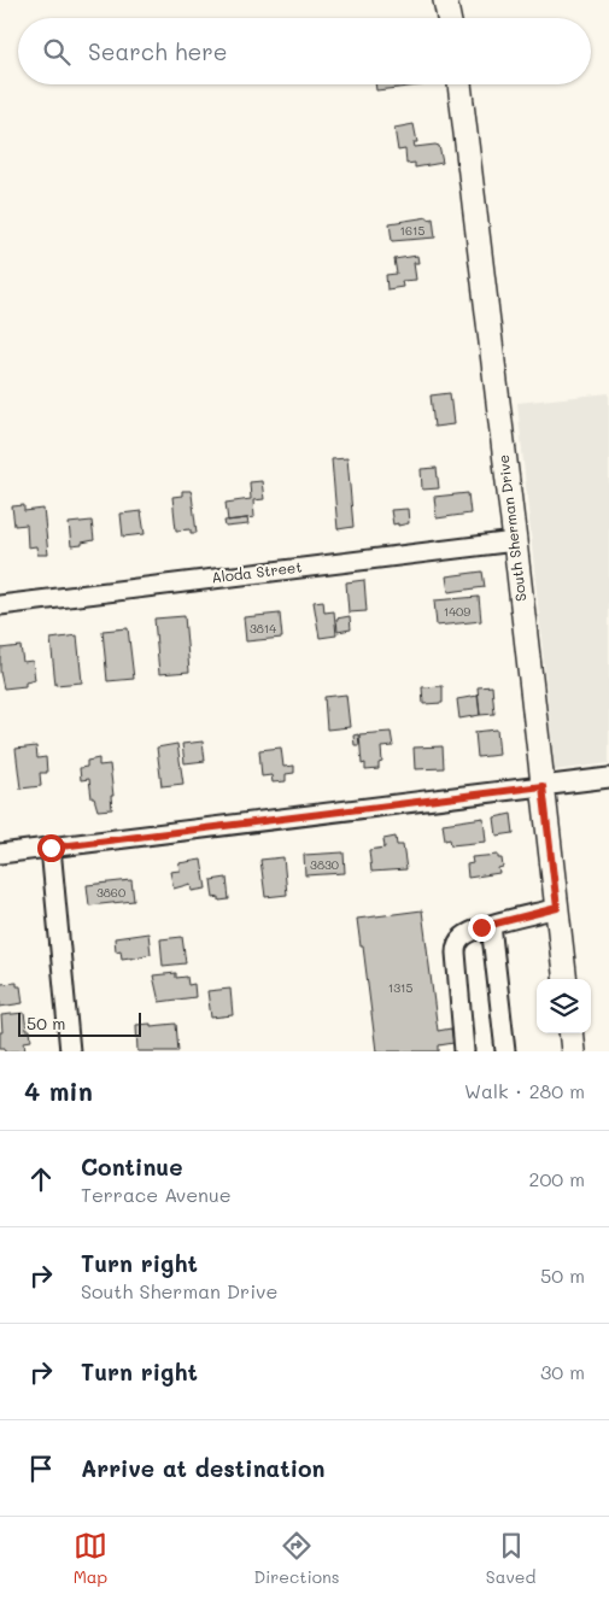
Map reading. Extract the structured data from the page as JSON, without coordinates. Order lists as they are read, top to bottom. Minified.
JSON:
{"streets":{"main road":["South Sherman Drive"],"street":["Aloda Street"]},"crossings":[["South Sherman Drive","Aloda Street"]],"house_numbers":["1615","1409","3814","3830","3860","1315"],"scale_bar":"50 m","page":{"search":"Search here","scale":"50 m","heading":["4 min","Walk · 280 m"],"list":[["Continue","Terrace Avenue","200 m"],["Turn right","South Sherman Drive","50 m"],["Turn right","30 m"],"Arrive at destination"],"nav":["Map","Directions","Saved"]}}
